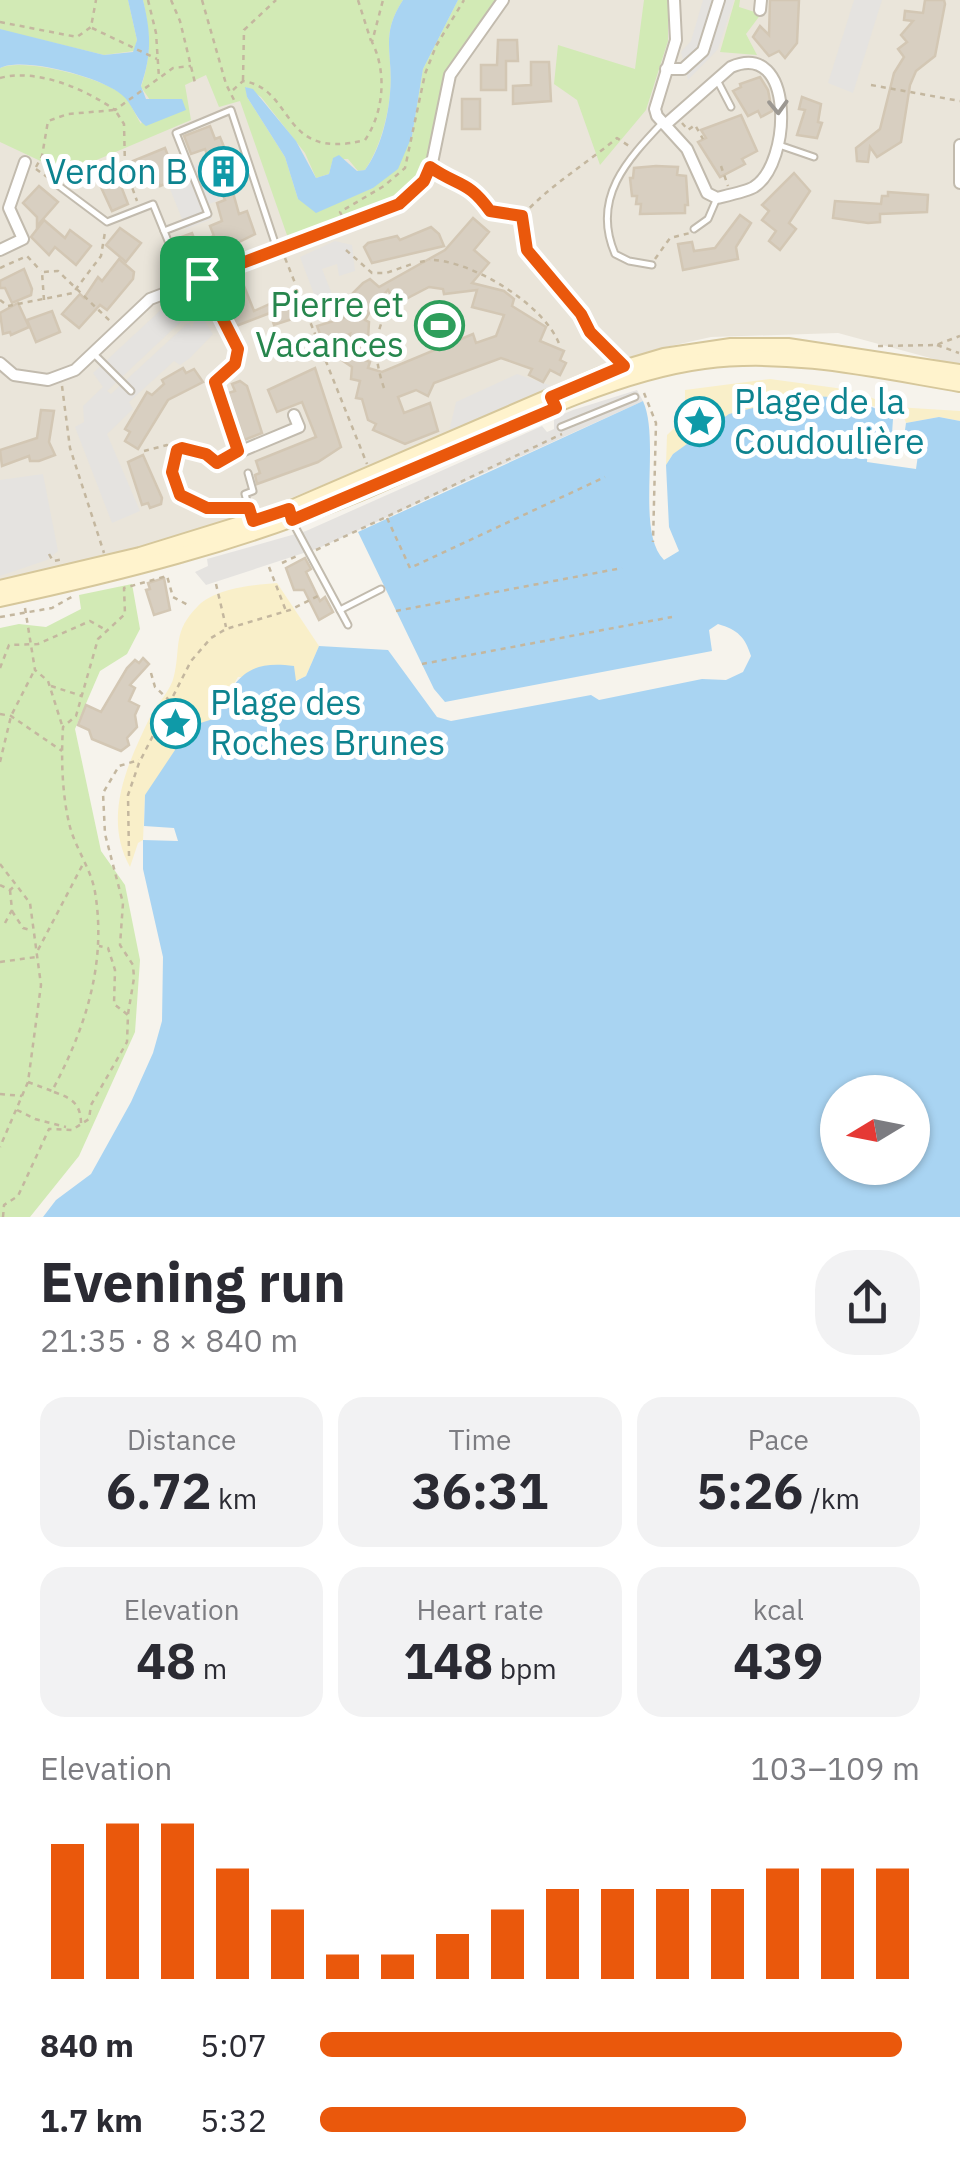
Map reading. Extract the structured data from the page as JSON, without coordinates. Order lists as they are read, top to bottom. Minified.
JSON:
{"places":{"building":["Verdon B"],"sports":["Pierre et Vacances"],"place":["Plage de la Coudoulière","Plage des Roches Brunes"]},"north":"left","page":{"heading":["Evening run","21:35 · 8 × 840 m"],"stats":[["Distance","6.72 km"],["Time","36:31"],["Pace","5:26 /km"],["Elevation","48 m"],["Heart rate","148 bpm"],["kcal","439"]],"chart":["Elevation","103–109 m"],"list":[{"name":"840 m","note":"5:07"},{"name":"1.7 km","note":"5:32"}]}}
